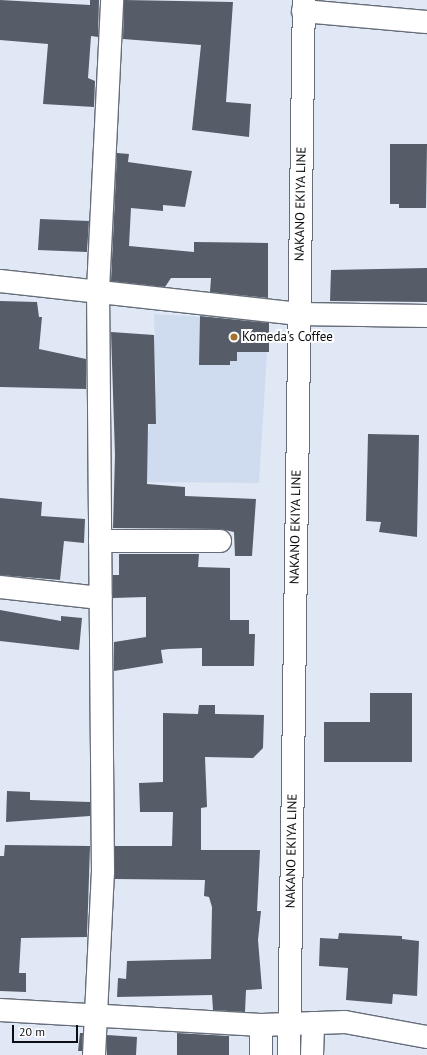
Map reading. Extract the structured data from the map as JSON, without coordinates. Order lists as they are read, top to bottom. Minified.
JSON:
{"streets":{"street":["NAKANO EKIYA LINE"]},"places":["Komeda's Coffee"],"scale_bar":"20 m"}
